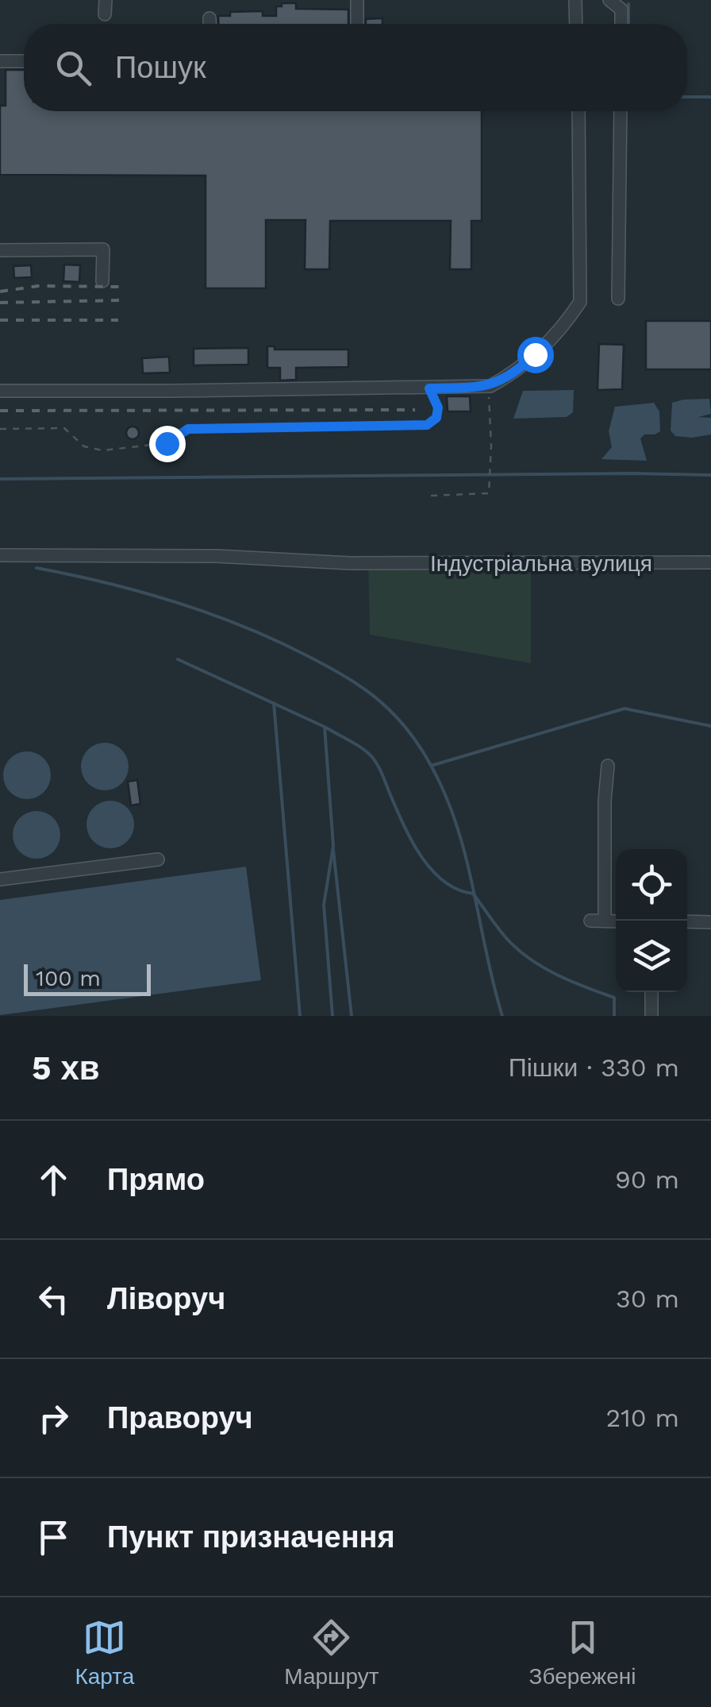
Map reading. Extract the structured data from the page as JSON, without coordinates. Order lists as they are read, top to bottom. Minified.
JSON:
{"streets":{"street":["Індустріальна вулиця"]},"scale_bar":"100 m","page":{"search":"Пошук","scale":"100 m","heading":["5 хв","Пішки · 330 m"],"list":[["Прямо","90 m"],["Ліворуч","30 m"],["Праворуч","210 m"],"Пункт призначення"],"nav":["Карта","Маршрут","Збережені"]}}
